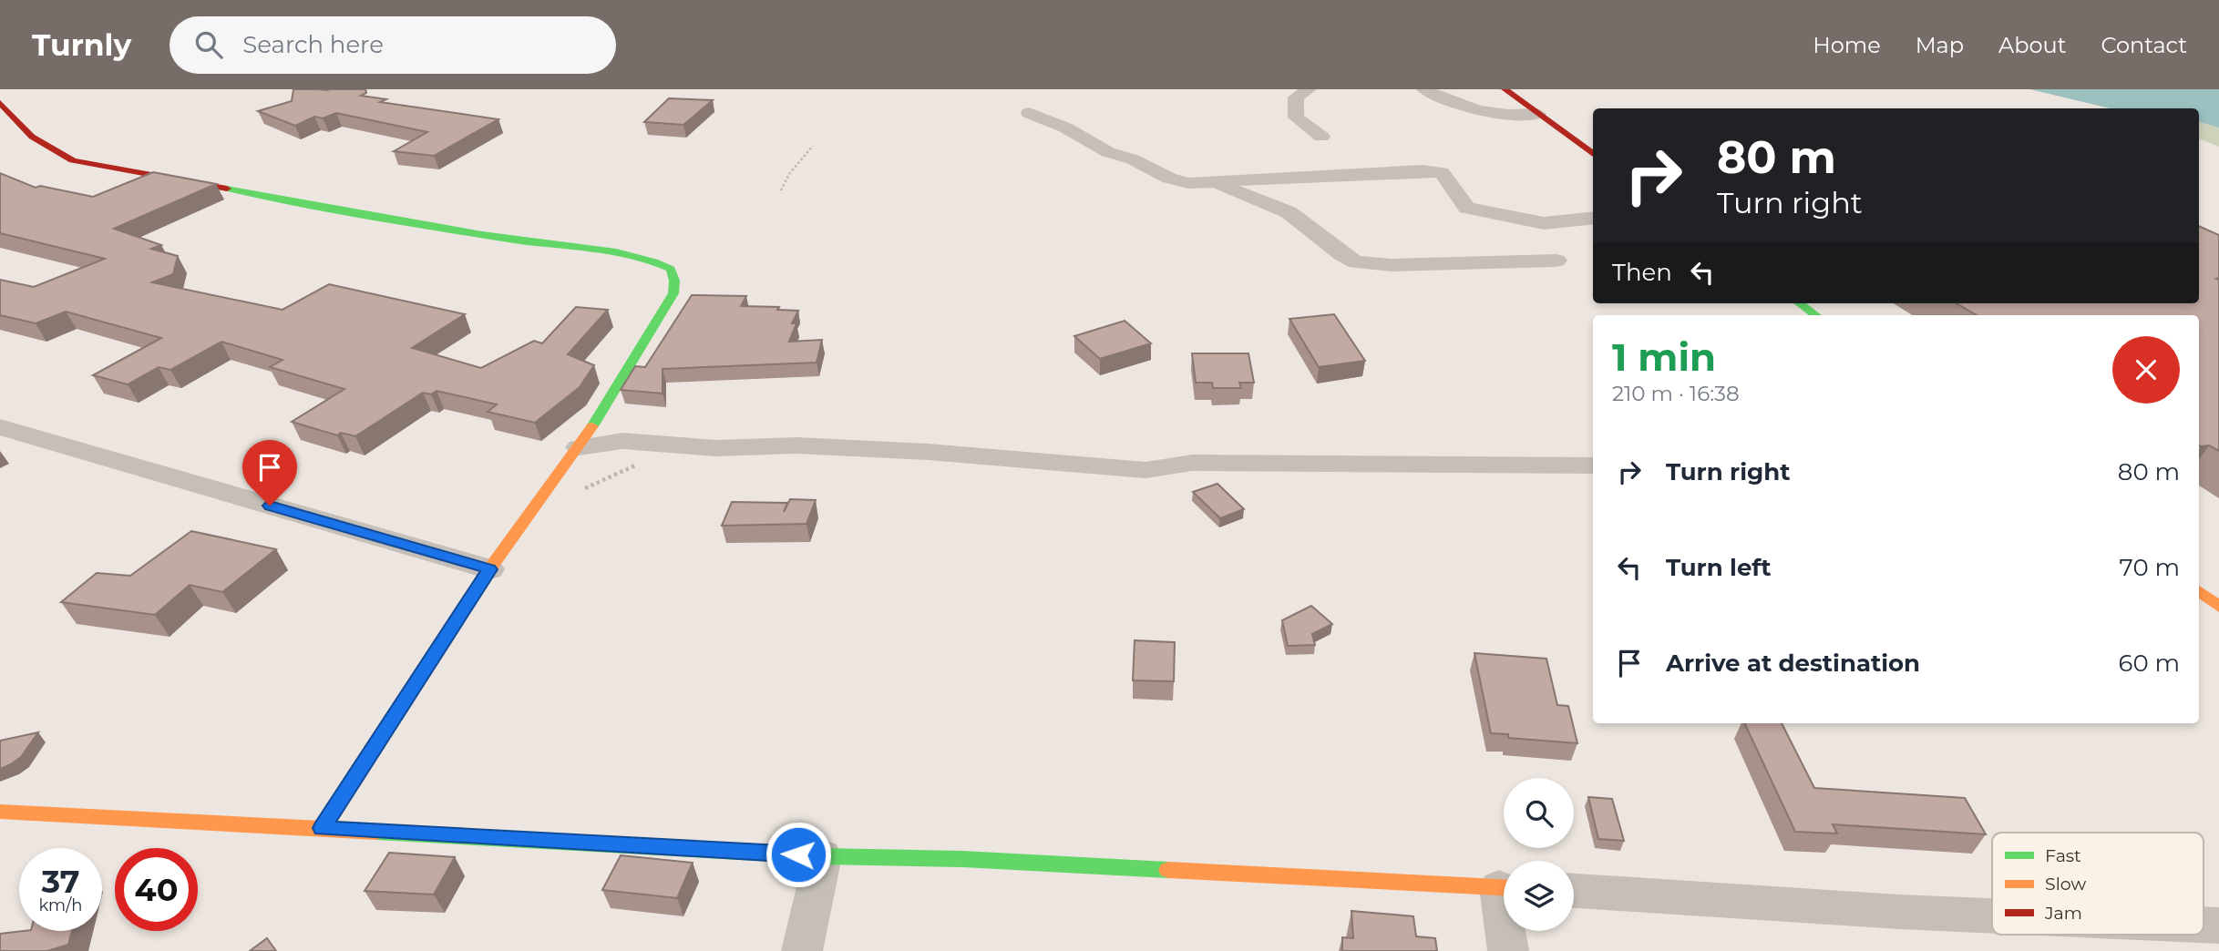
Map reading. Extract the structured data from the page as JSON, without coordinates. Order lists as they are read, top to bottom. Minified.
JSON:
{"legend":["Fast","Slow","Jam"],"page":{"header":"Turnly","search":"Search here","nav":["Home","Map","About","Contact"],"turn":["80 m","Turn right"],"then":"Then","heading":["1 min","210 m · 16:38"],"list":[{"name":"Turn right","value":"80 m"},{"name":"Turn left","value":"70 m"},{"name":"Arrive at destination","value":"60 m"}],"speed":"37 km/h","limit":"40"}}
